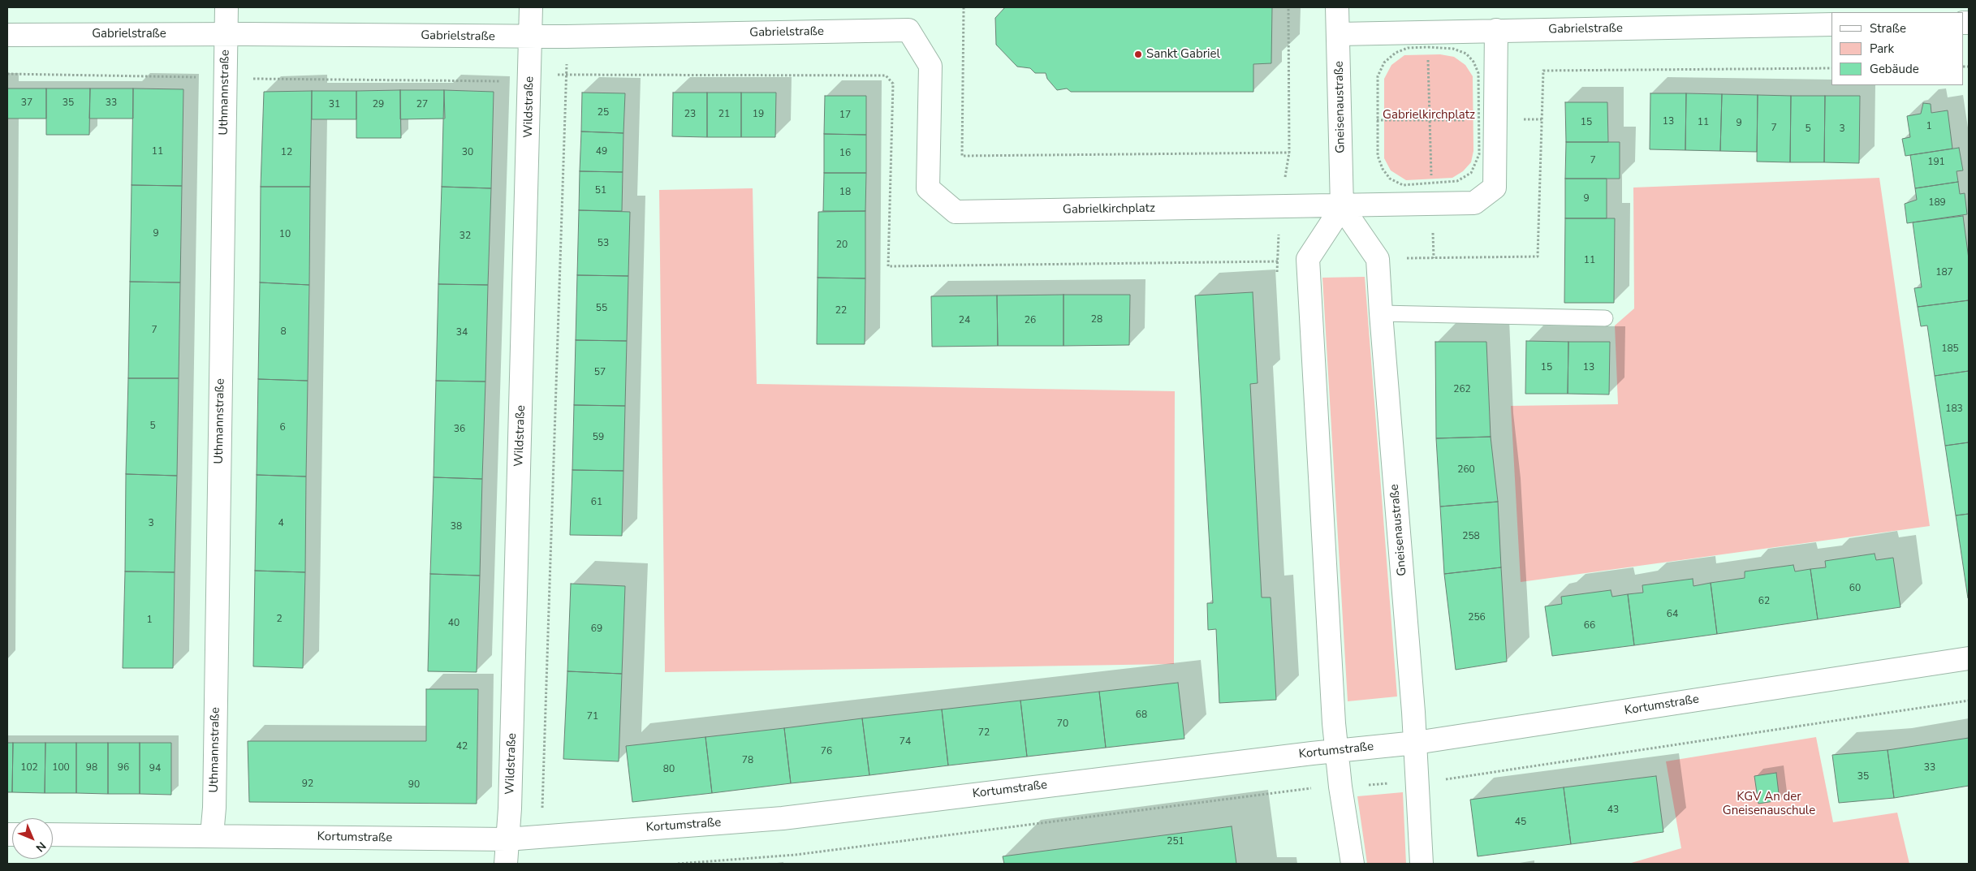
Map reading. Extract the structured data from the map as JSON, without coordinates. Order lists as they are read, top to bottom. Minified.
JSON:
{"streets":{"street":["Gabrielstraße","Uthmannstraße","Wildstraße","Gneisenaustraße","Gabrielkirchplatz","Kortumstraße"]},"crossings":[["Gabrielstraße","Uthmannstraße"],["Gabrielstraße","Wildstraße"],["Gabrielstraße","Gneisenaustraße"],["Gabrielstraße","Gabrielkirchplatz"],["Uthmannstraße","Kortumstraße"],["Wildstraße","Kortumstraße"],["Gneisenaustraße","Gabrielkirchplatz"],["Gneisenaustraße","Kortumstraße"]],"parks":["Gabrielkirchplatz","KGV An der Gneisenauschule"],"places":["Sankt Gabriel"],"house_numbers":["37","35","33","31","29","27","25","23","21","19","17","13","15","11","9","1","7","5","3","11","49","12","30","16","7","191","51","18","9","189","9","10","32","53","20","11","187","55","22","28","24","26","7","8","34","185","15","13","57","262","183","5","6","36","59","260","61","3","4","38","258","60","62","64","256","2","1","40","66","69","68","71","70","72","74","42","76","78","102","100","98","96","33","94","80","35","92","90","43","45","251"],"legend":["Straße","Park","Gebäude"],"north":"bottom right"}
